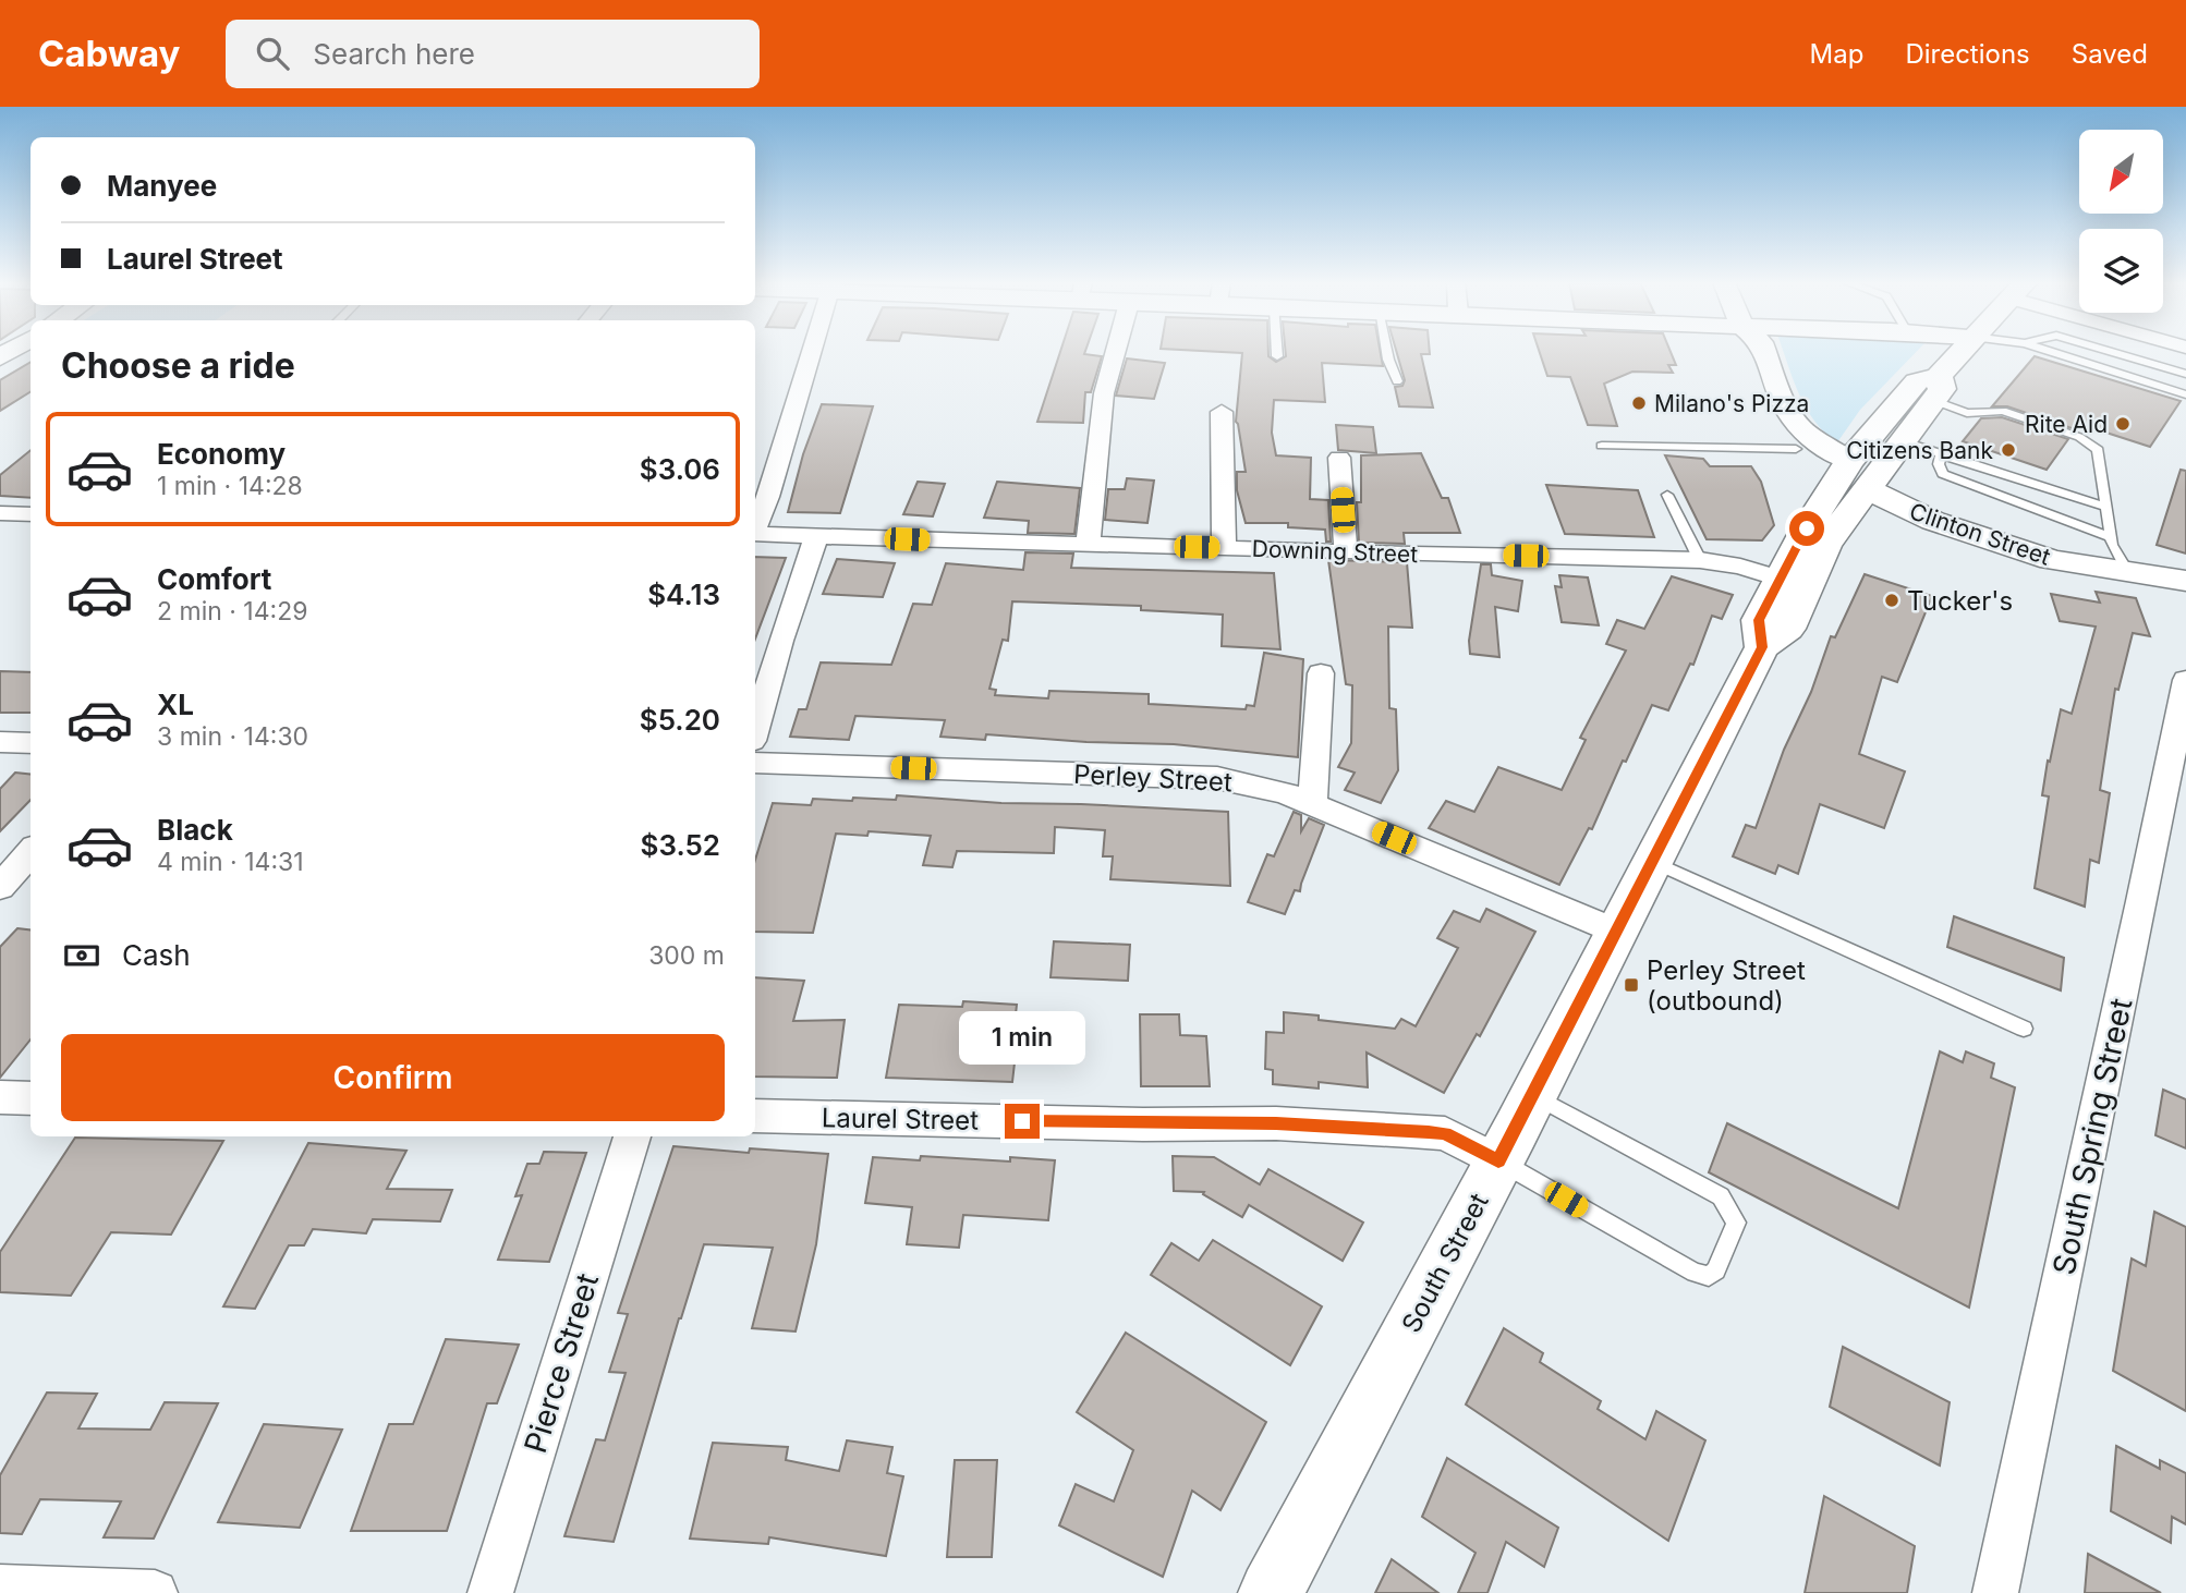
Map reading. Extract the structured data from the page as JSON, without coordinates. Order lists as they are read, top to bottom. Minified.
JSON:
{"streets":{"main road":["Clinton Street","South Street"],"street":["Downing Street","Perley Street","Laurel Street","South Spring Street","Pierce Street"]},"crossings":[["Clinton Street","South Street"],["Downing Street","South Street"],["Perley Street","South Street"],["Laurel Street","South Street"]],"places":{"other":["Milano's Pizza","Rite Aid","Citizens Bank","Tucker's"],"transit":["Perley Street (outbound)"]},"north":"bottom left","page":{"header":"Cabway","search":"Search here","nav":["Map","Directions","Saved"],"banner":["Manyee","Laurel Street"],"heading":"Choose a ride","list":[{"name":"Economy","note":"1 min · 14:28","value":"$3.06"},{"name":"Comfort","note":"2 min · 14:29","value":"$4.13"},{"name":"XL","note":"3 min · 14:30","value":"$5.20"},{"name":"Black","note":"4 min · 14:31","value":"$3.52"}],"pay":["Cash","300 m"],"bubble":"1 min","buttons":"Confirm"}}
